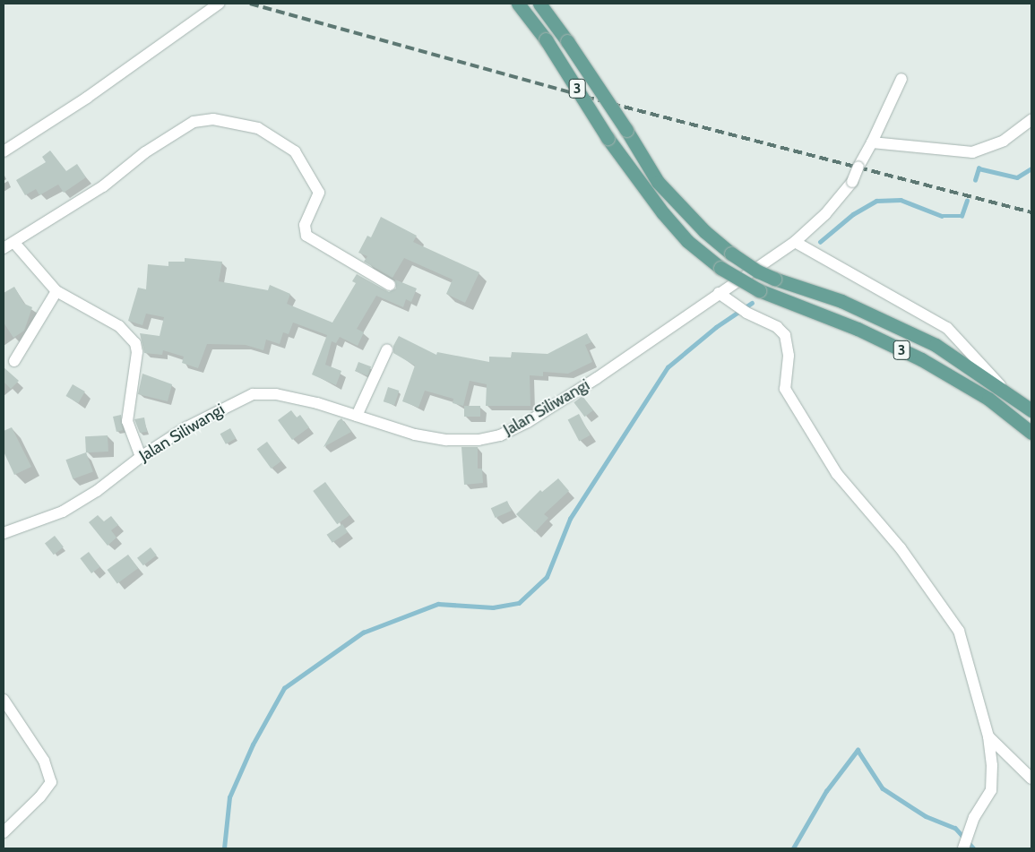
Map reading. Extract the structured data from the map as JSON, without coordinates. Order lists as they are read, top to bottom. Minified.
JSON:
{"streets":{"main road":["3"],"street":["Jalan Siliwangi"]}}
